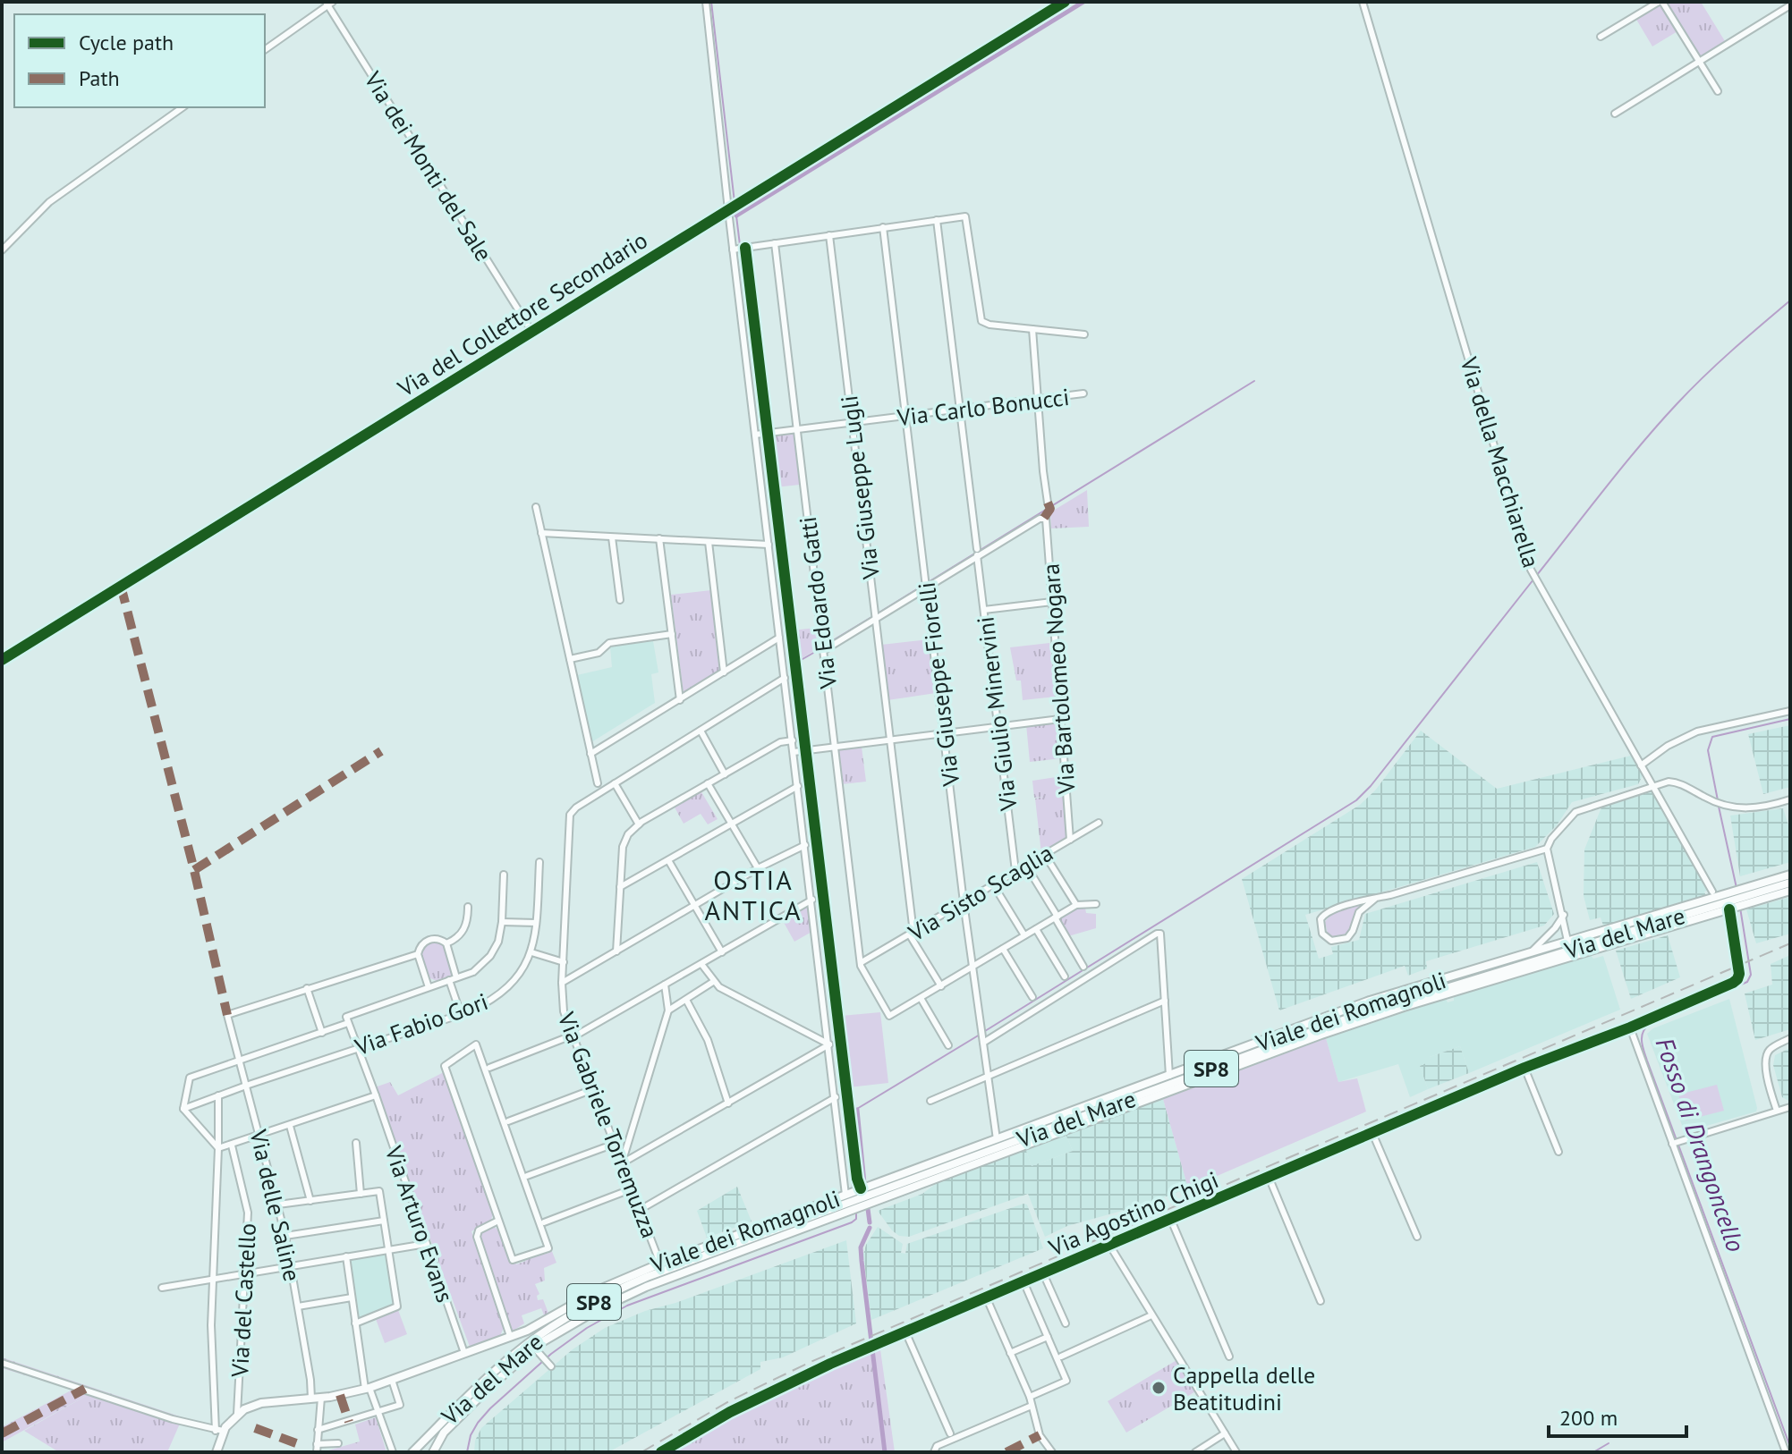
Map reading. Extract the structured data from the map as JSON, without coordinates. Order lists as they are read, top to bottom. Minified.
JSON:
{"streets":{"main road":["Via del Mare","Viale dei Romagnoli","SP8"],"street":["Via dei Monti del Sale","Via del Collettore Secondario","Via Carlo Bonucci","Via della Macchiarella","Via Giuseppe Lugli","Via Edoardo Gatti","Via Bartolomeo Nogara","Via Giuseppe Fiorelli","Via Giulio Minervini","Via Sisto Scaglia","Via Fabio Gori","Via Gabriele Torremuzza","Via delle Saline","Via Agostino Chigi","Via Arturo Evans","Via del Castello"]},"crossings":[["Via dei Monti del Sale","Via del Collettore Secondario"],["Via Carlo Bonucci","Via Giuseppe Lugli"],["Via Carlo Bonucci","Via Edoardo Gatti"],["Via Carlo Bonucci","Via Giuseppe Fiorelli"],["Via Carlo Bonucci","Via Giulio Minervini"],["Via Giuseppe Lugli","Via Sisto Scaglia"],["Via Edoardo Gatti","Via Sisto Scaglia"],["Via Bartolomeo Nogara","Via Giulio Minervini"],["Via Bartolomeo Nogara","Via Sisto Scaglia"],["Via Giuseppe Fiorelli","Via Sisto Scaglia"],["Via Giuseppe Fiorelli","Viale dei Romagnoli"],["Via Giulio Minervini","Via Sisto Scaglia"],["Via del Mare","Viale dei Romagnoli"],["Viale dei Romagnoli","Via Gabriele Torremuzza"],["Viale dei Romagnoli","Via delle Saline"],["Viale dei Romagnoli","Via Arturo Evans"],["Viale dei Romagnoli","Via del Castello"],["Via Fabio Gori","Via delle Saline"],["Via Fabio Gori","Via Arturo Evans"]],"districts":["OSTIA ANTICA"],"water":["Fosso di Drangoncello"],"places":["Cappella delle Beatitudini"],"legend":["Cycle path","Path"],"scale_bar":"200 m"}
